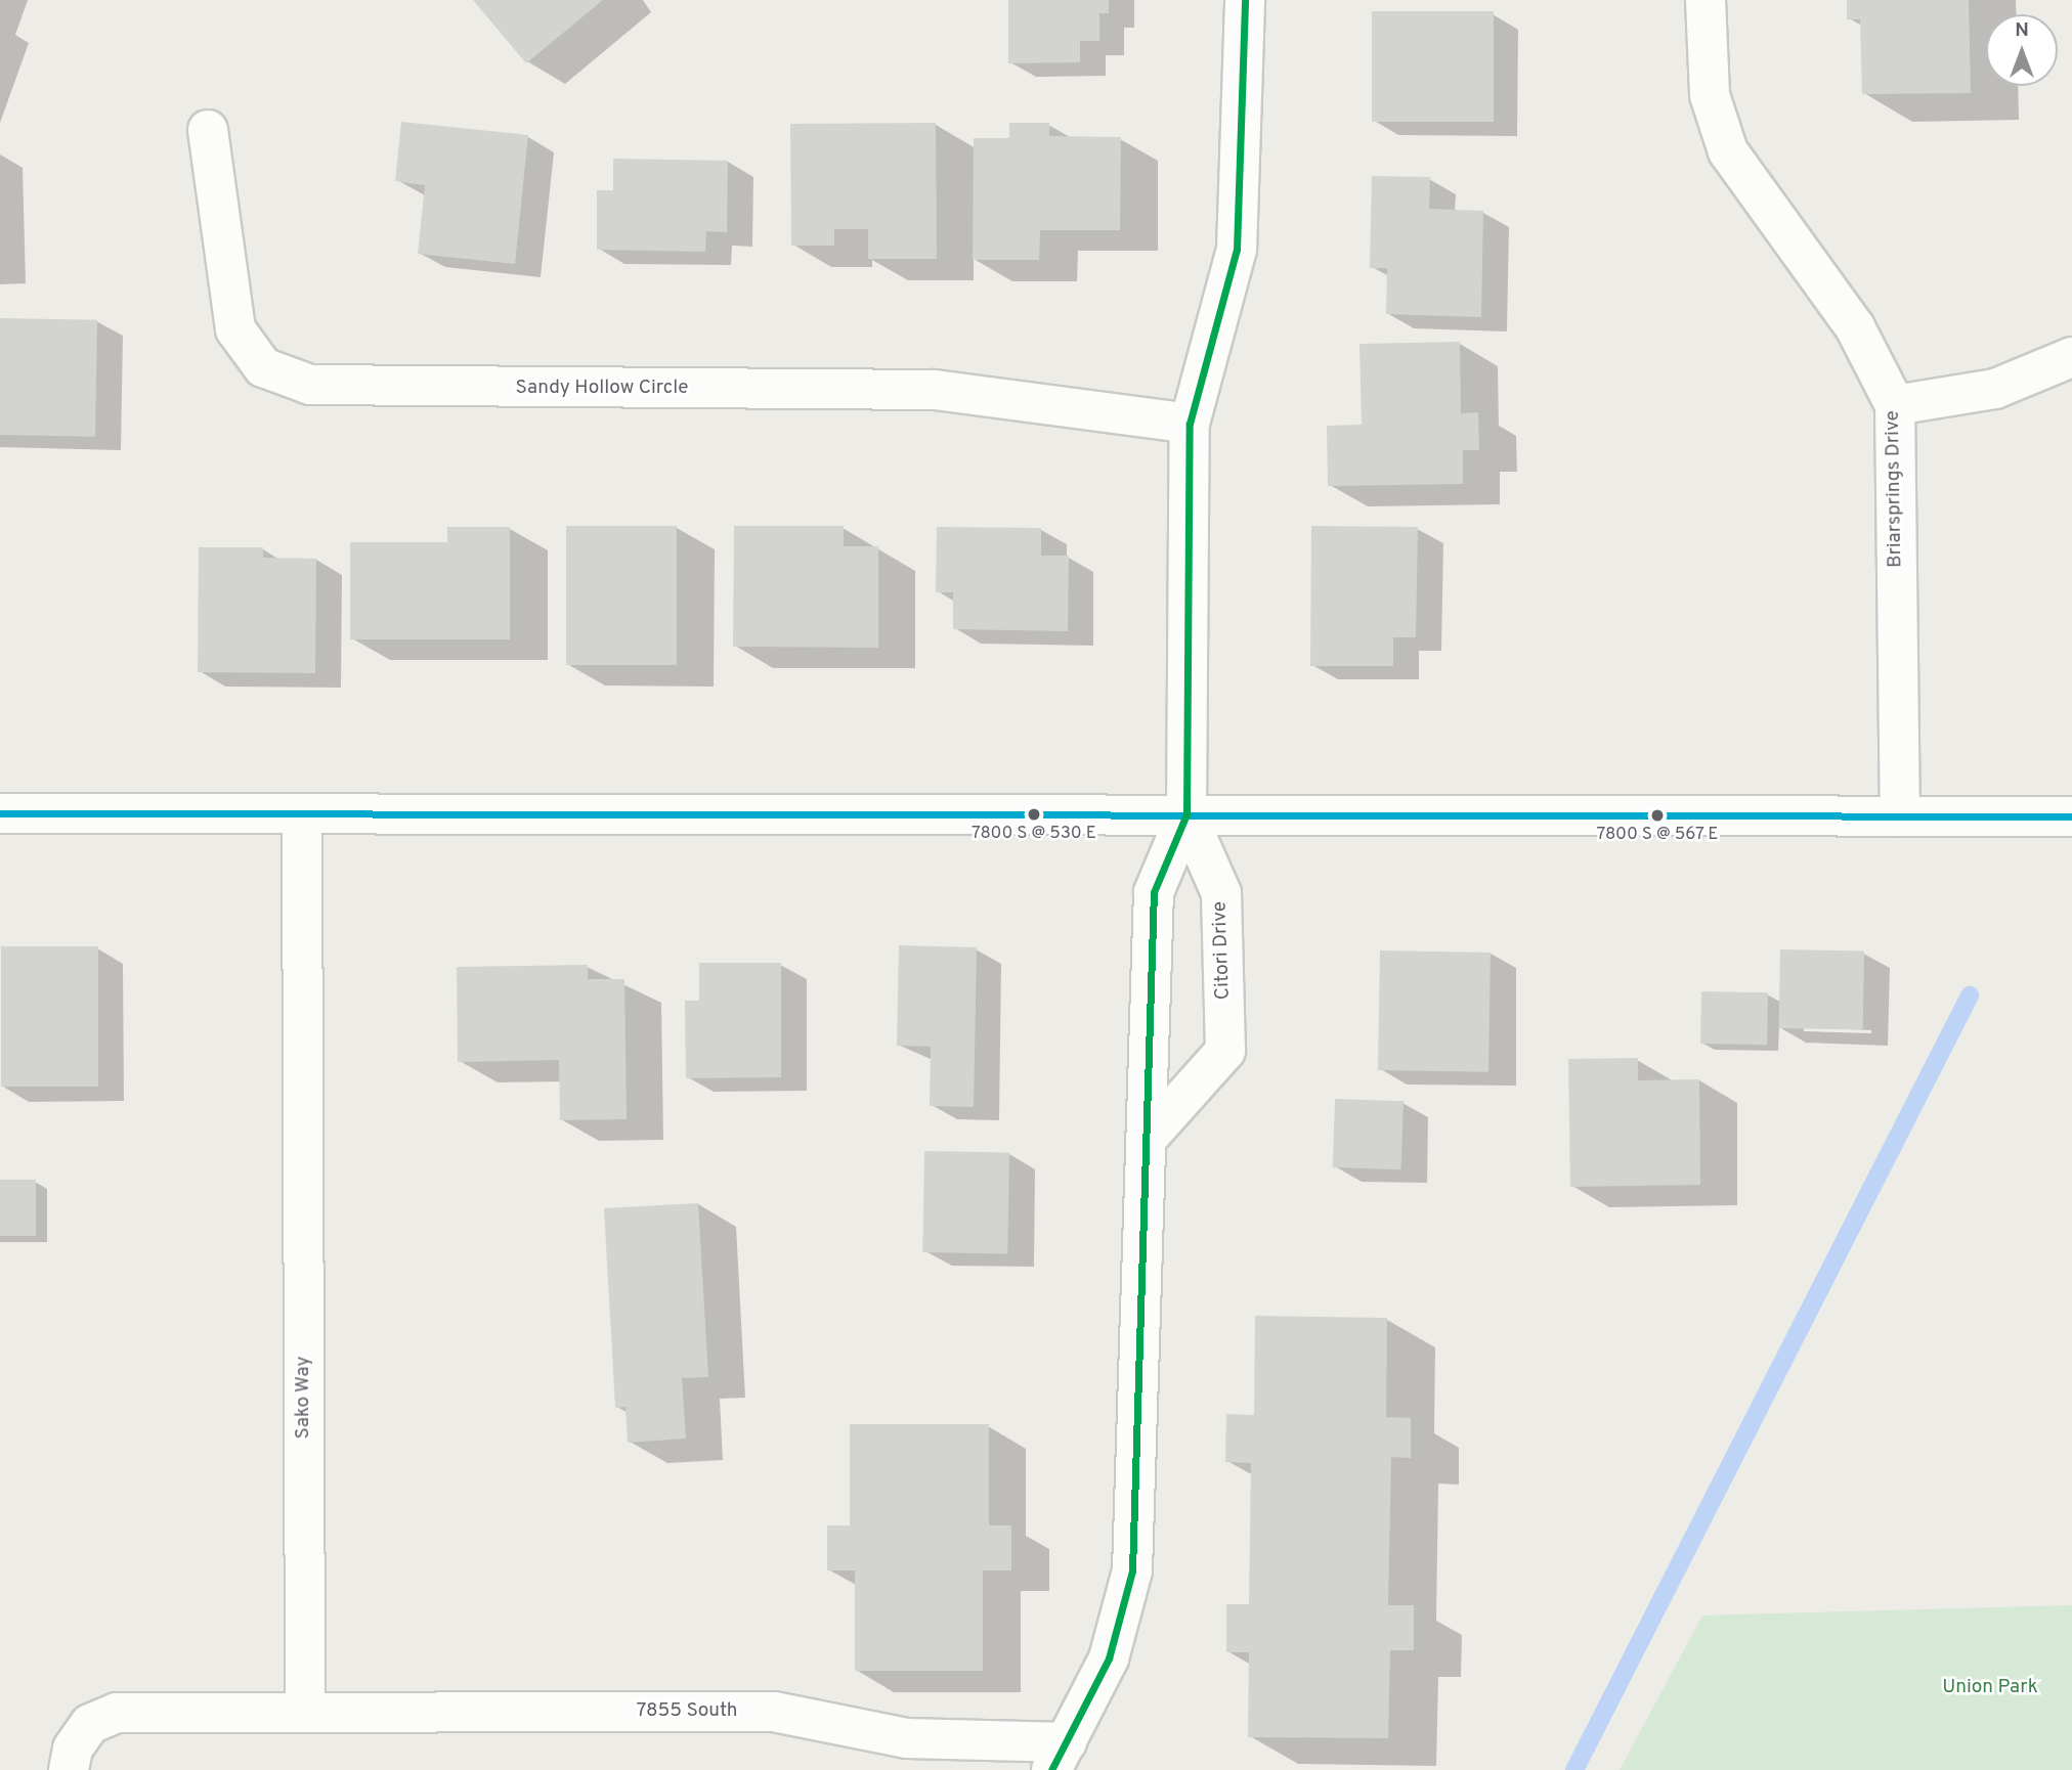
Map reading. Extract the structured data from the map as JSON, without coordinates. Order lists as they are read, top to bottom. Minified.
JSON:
{"streets":{"street":["Sandy Hollow Circle","Briarsprings Drive","Citori Drive","Sako Way","7855 South"]},"crossings":[["Sako Way","7855 South"]],"parks":["Union Park"],"places":["7800 S @ 530 E","7800 S @ 567 E"],"north":"top"}
